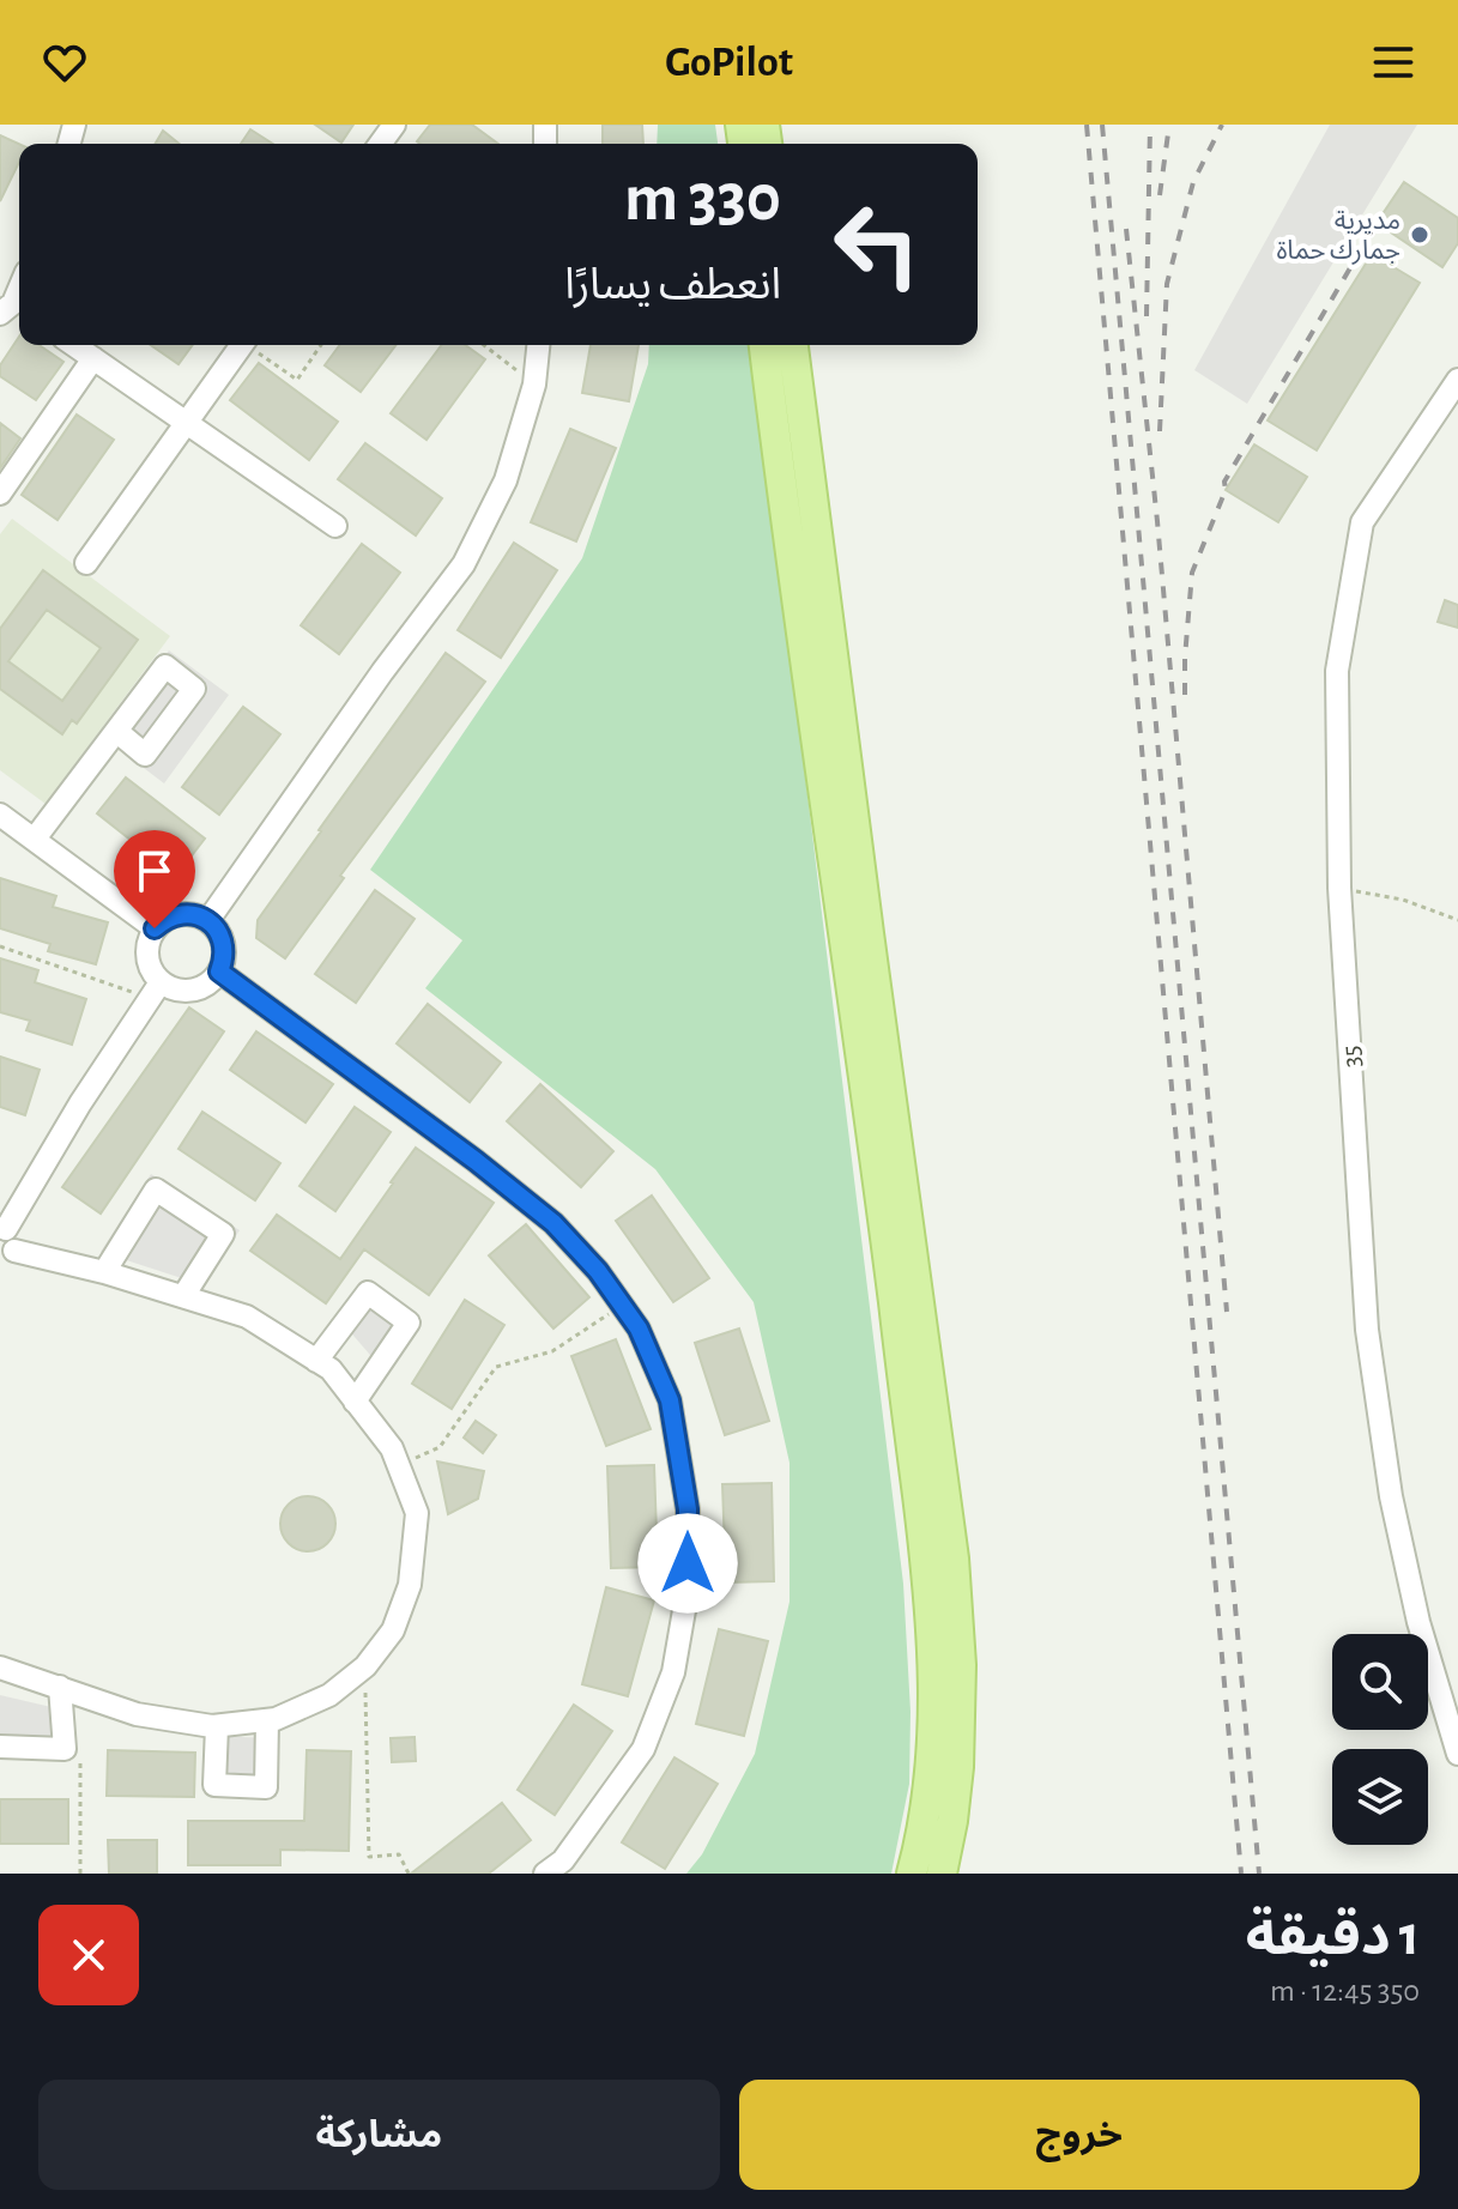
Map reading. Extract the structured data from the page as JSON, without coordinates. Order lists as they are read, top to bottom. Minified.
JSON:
{"streets":{"street":["35"]},"places":["مديرية جمارك حماة"],"page":{"header":"GoPilot","turn":["330 m","انعطف يسارًا"],"heading":["1 دقيقة","350 m · 12:45"],"buttons":["خروج","مشاركة"]}}
